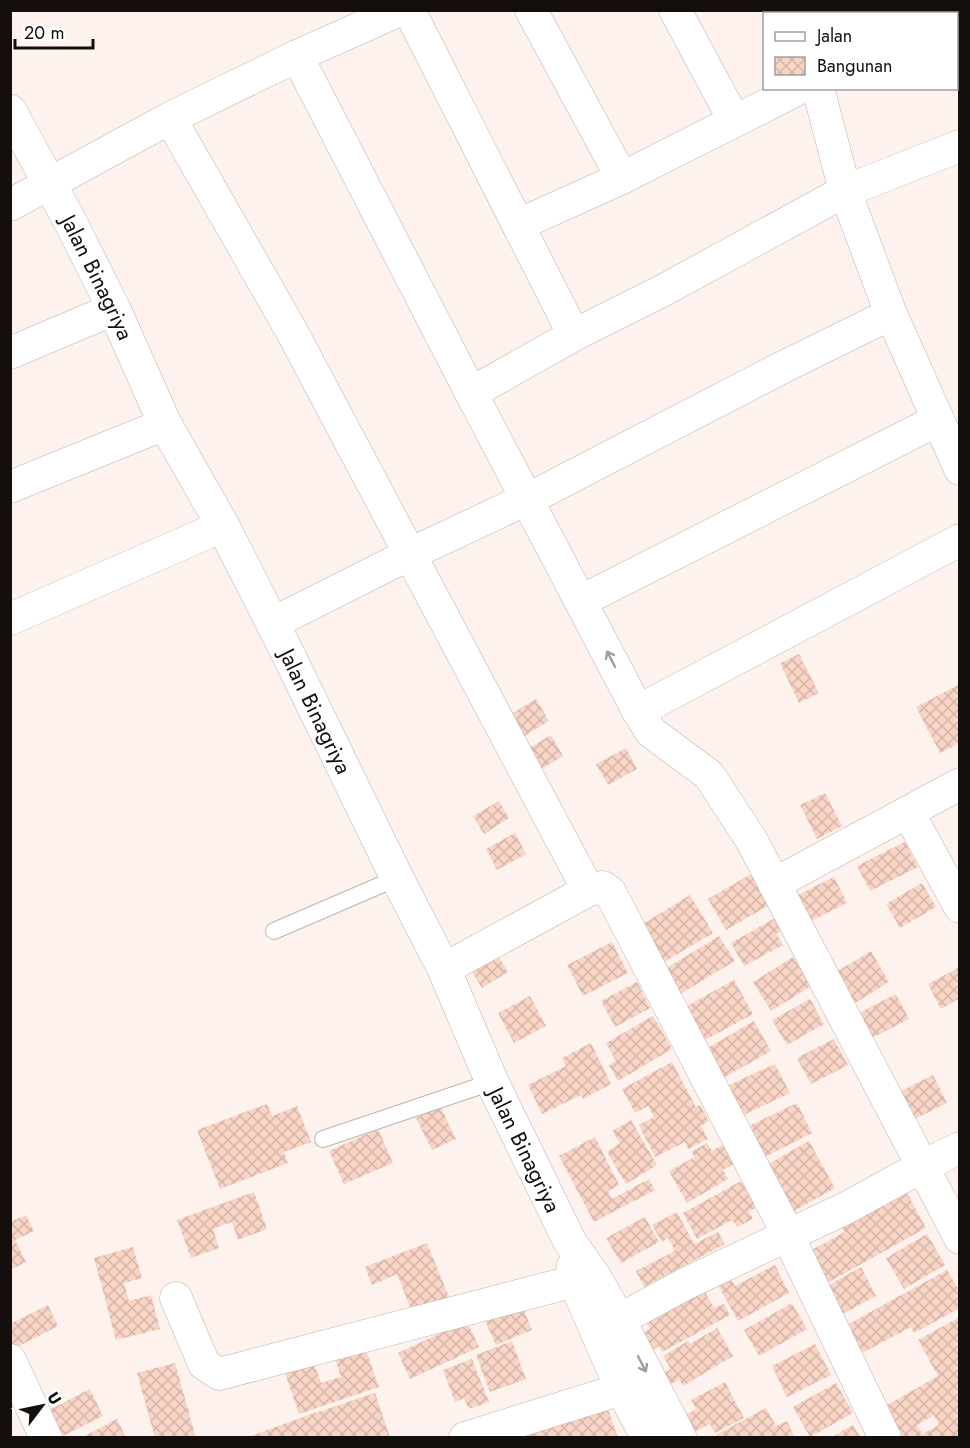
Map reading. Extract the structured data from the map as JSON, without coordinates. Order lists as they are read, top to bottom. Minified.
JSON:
{"streets":{"street":["Jalan Binagriya"]},"legend":["Jalan","Bangunan"],"scale_bar":"20 m","north":"top right"}
